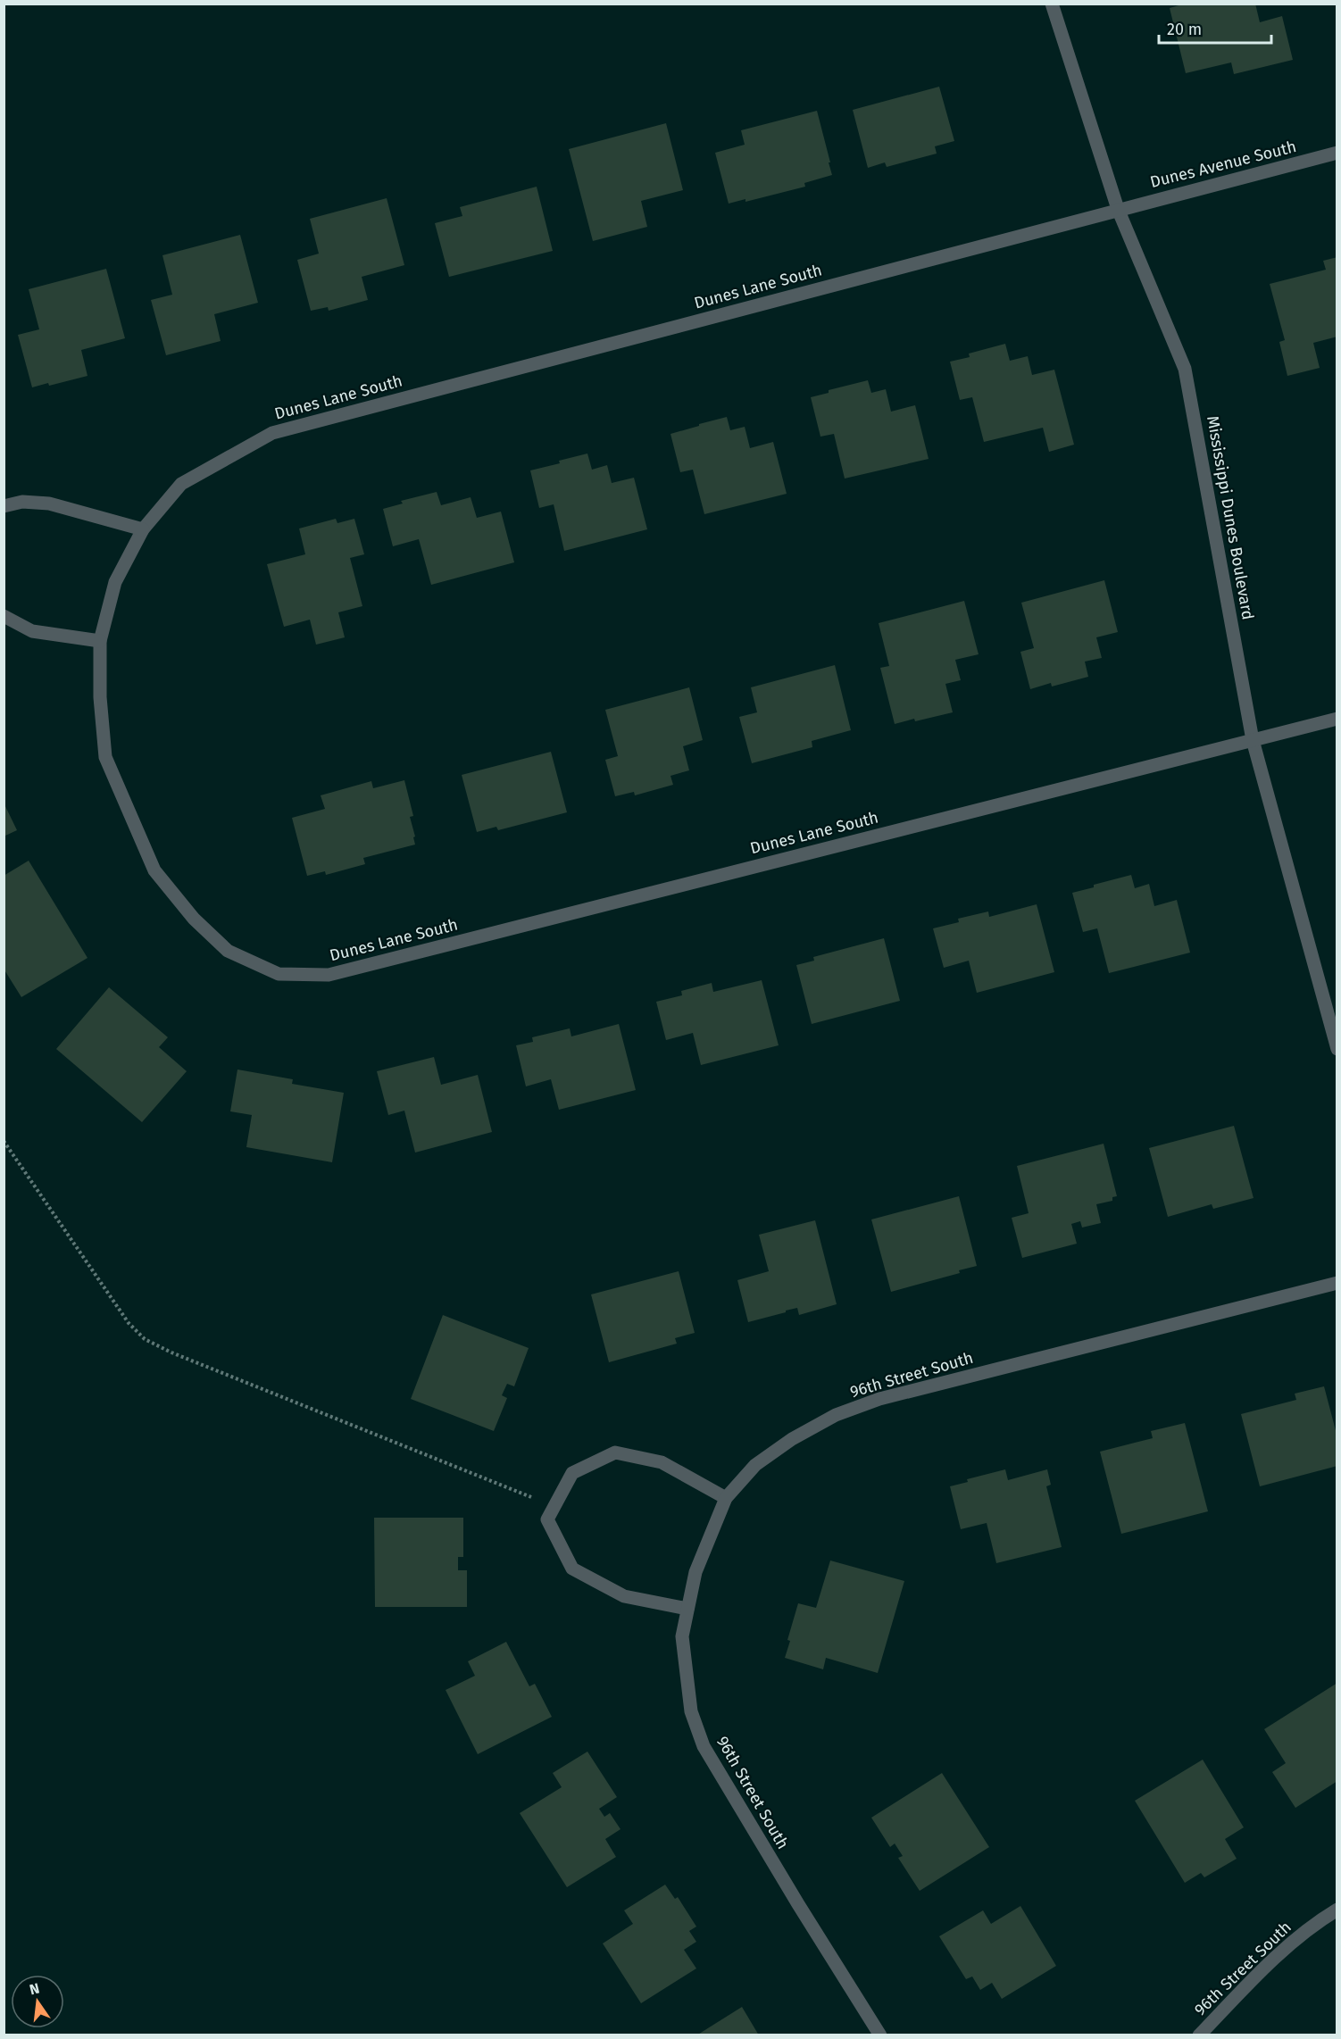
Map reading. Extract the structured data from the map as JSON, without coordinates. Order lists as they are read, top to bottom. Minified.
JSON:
{"streets":{"street":["Dunes Avenue South","Dunes Lane South","Mississippi Dunes Boulevard","96th Street South"]},"crossings":[["Dunes Avenue South","Dunes Lane South"],["Dunes Avenue South","Mississippi Dunes Boulevard"],["Dunes Lane South","Mississippi Dunes Boulevard"]],"scale_bar":"20 m","north":"top"}
